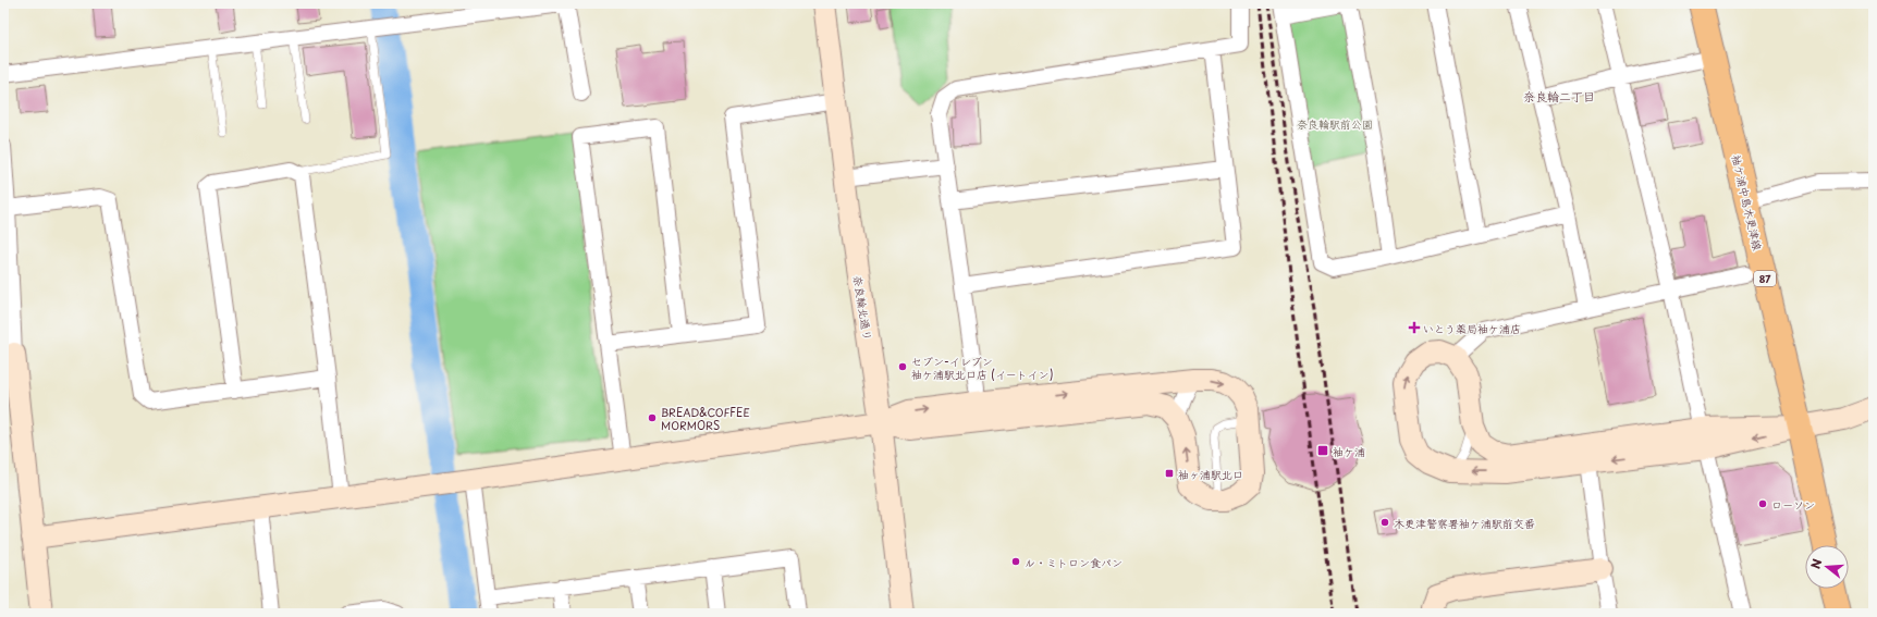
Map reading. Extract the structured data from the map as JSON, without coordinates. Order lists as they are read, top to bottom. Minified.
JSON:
{"streets":{"main road":["袖ケ浦中島木更津線","87"],"street":["奈良輪北通り"]},"districts":["奈良輪二丁目"],"parks":["奈良輪駅前公園"],"places":{"health":["いとう薬局袖ケ浦店"],"other":["セブン-イレブン 袖ケ浦駅北口店 (イートイン)","BREAD&COFFEE MORMORS","ローソン","木更津警察署袖ケ浦駅前交番","ル・ミトロン食パン"],"transit":["袖ケ浦","袖ヶ浦駅北口"]},"north":"left"}
